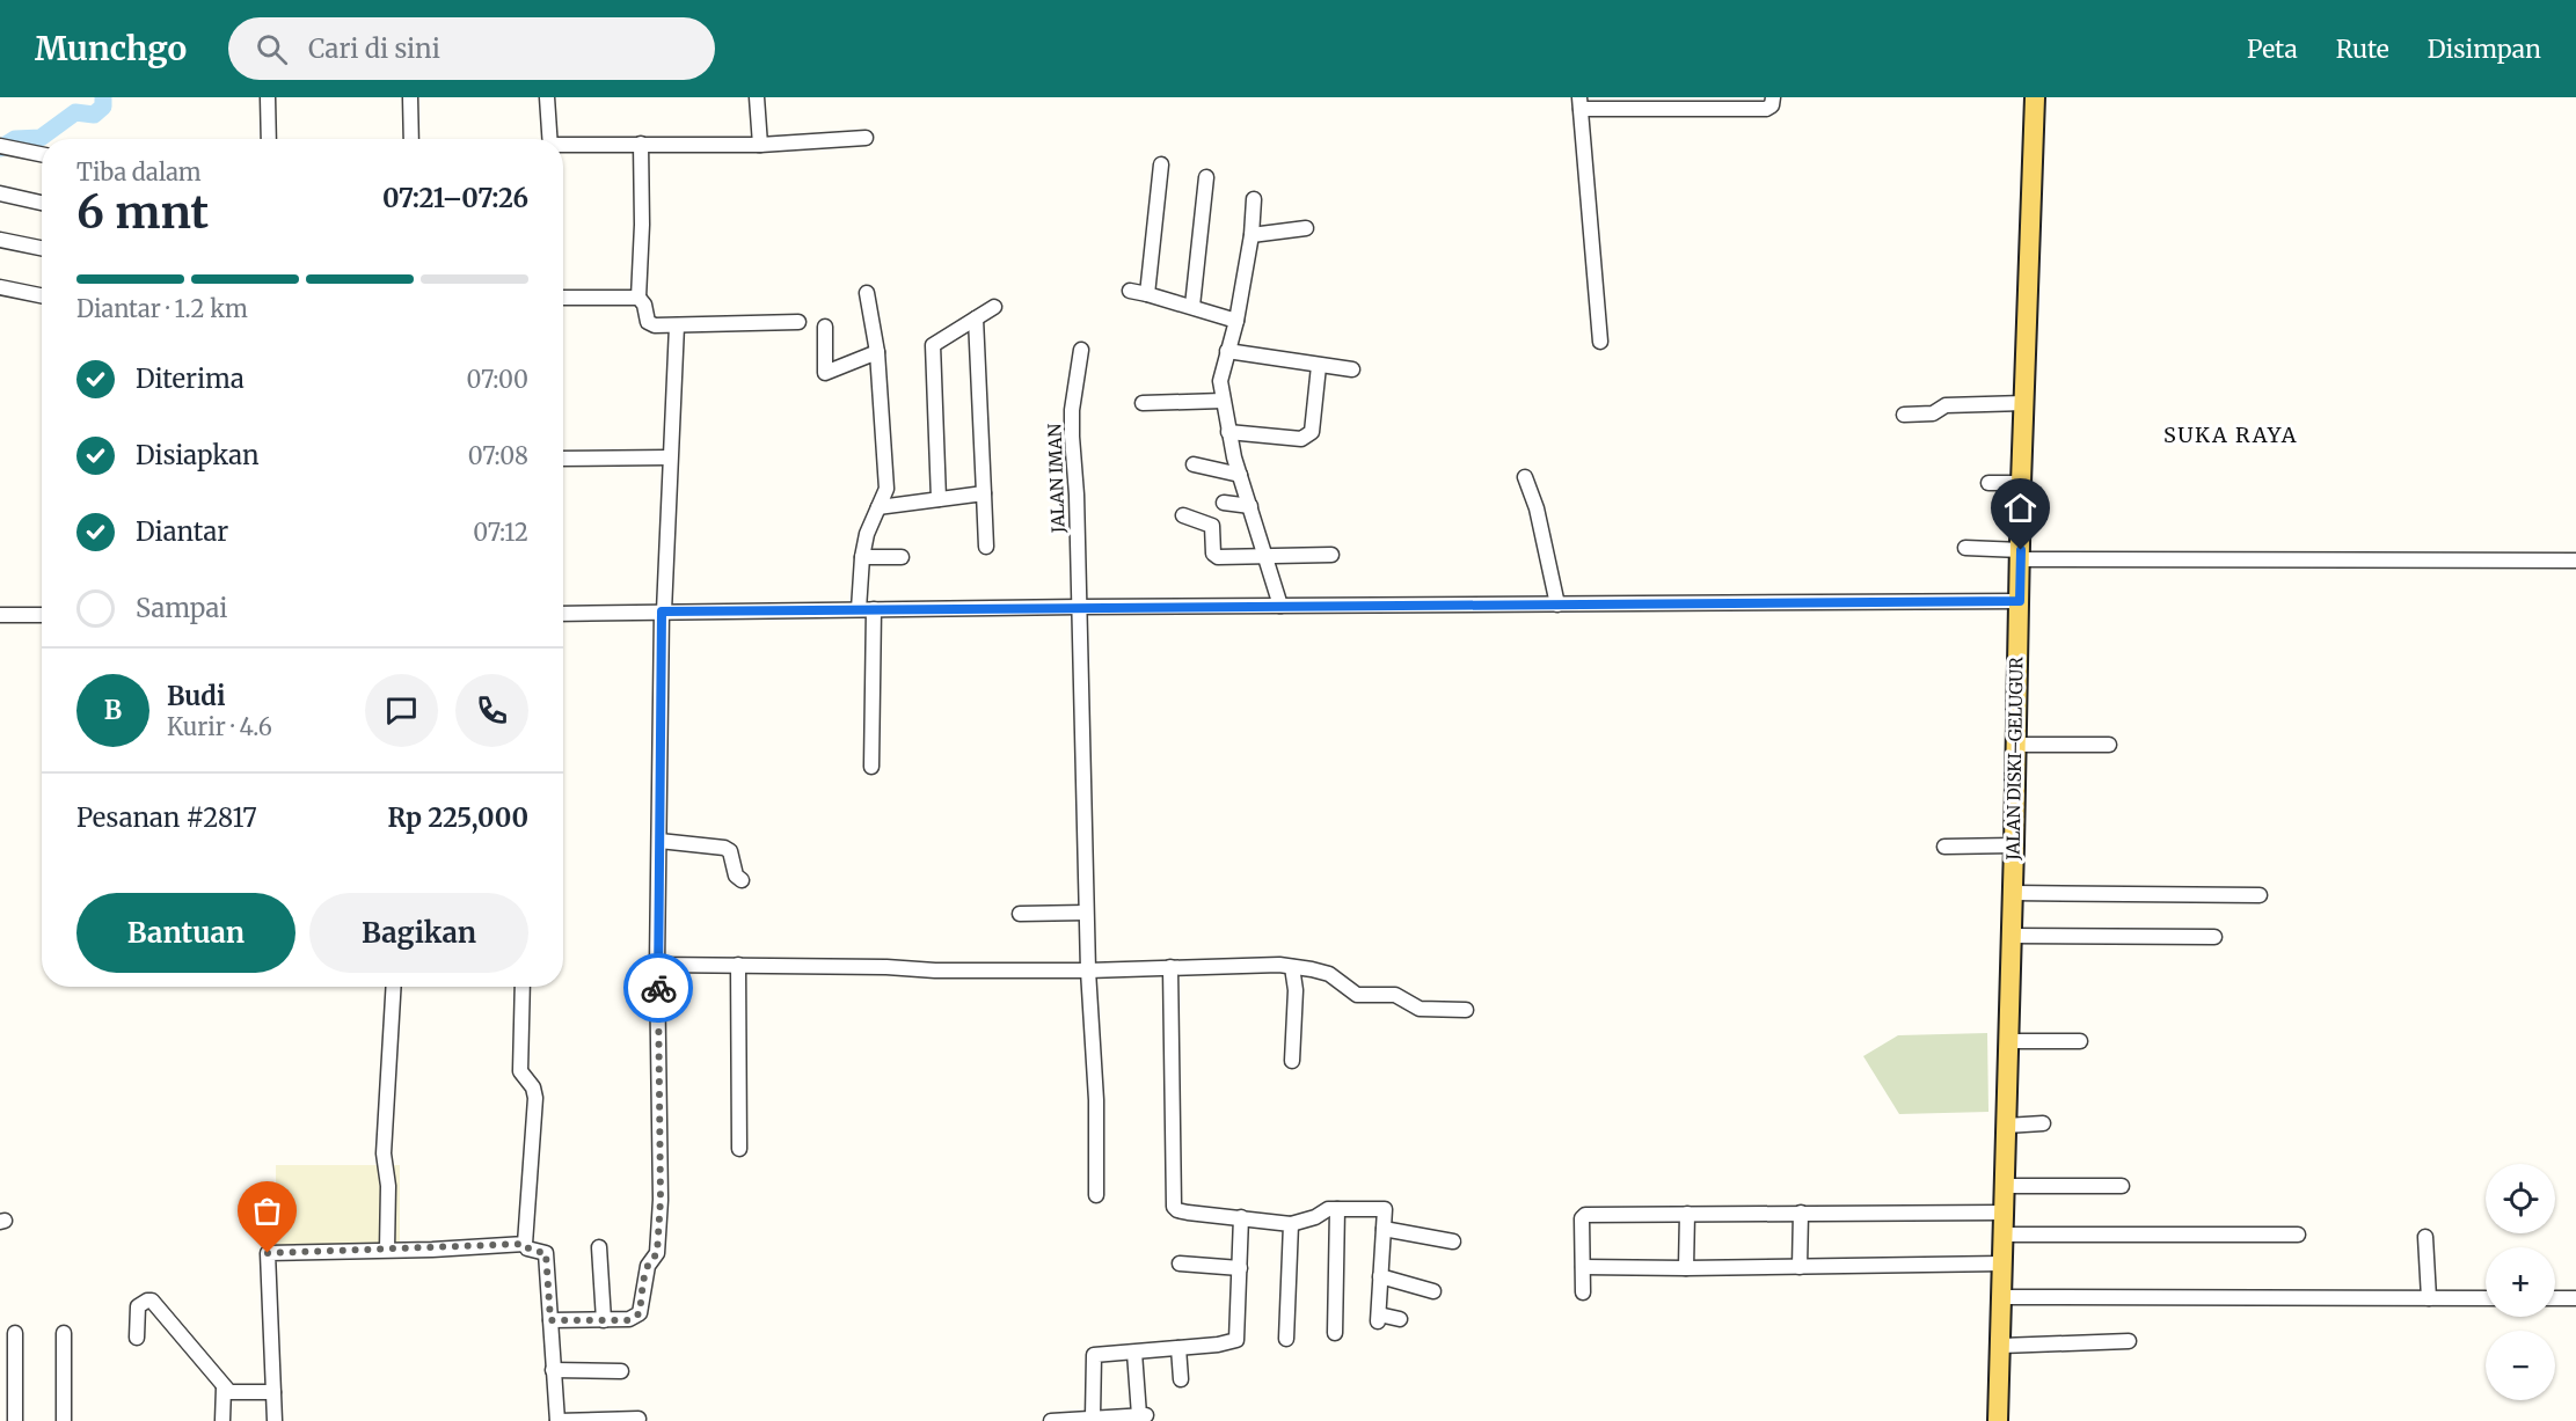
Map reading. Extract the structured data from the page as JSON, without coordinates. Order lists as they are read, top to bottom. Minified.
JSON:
{"streets":{"main road":["JALAN DISKI–GELUGUR"],"street":["JALAN IMAN"]},"districts":["SUKA RAYA"],"page":{"header":"Munchgo","search":"Cari di sini","nav":["Peta","Rute","Disimpan"],"heading":["6 mnt","Tiba dalam","07:21–07:26"],"panel":["Budi","Kurir · 4.6","Pesanan #2817","Rp 225,000"],"bar":"Diantar · 1.2 km","list":[["Diterima","07:00"],["Disiapkan","07:08"],["Diantar","07:12"],"Sampai"],"round":"B","buttons":["Bantuan","Bagikan"],"map_buttons":["+","−"]}}
